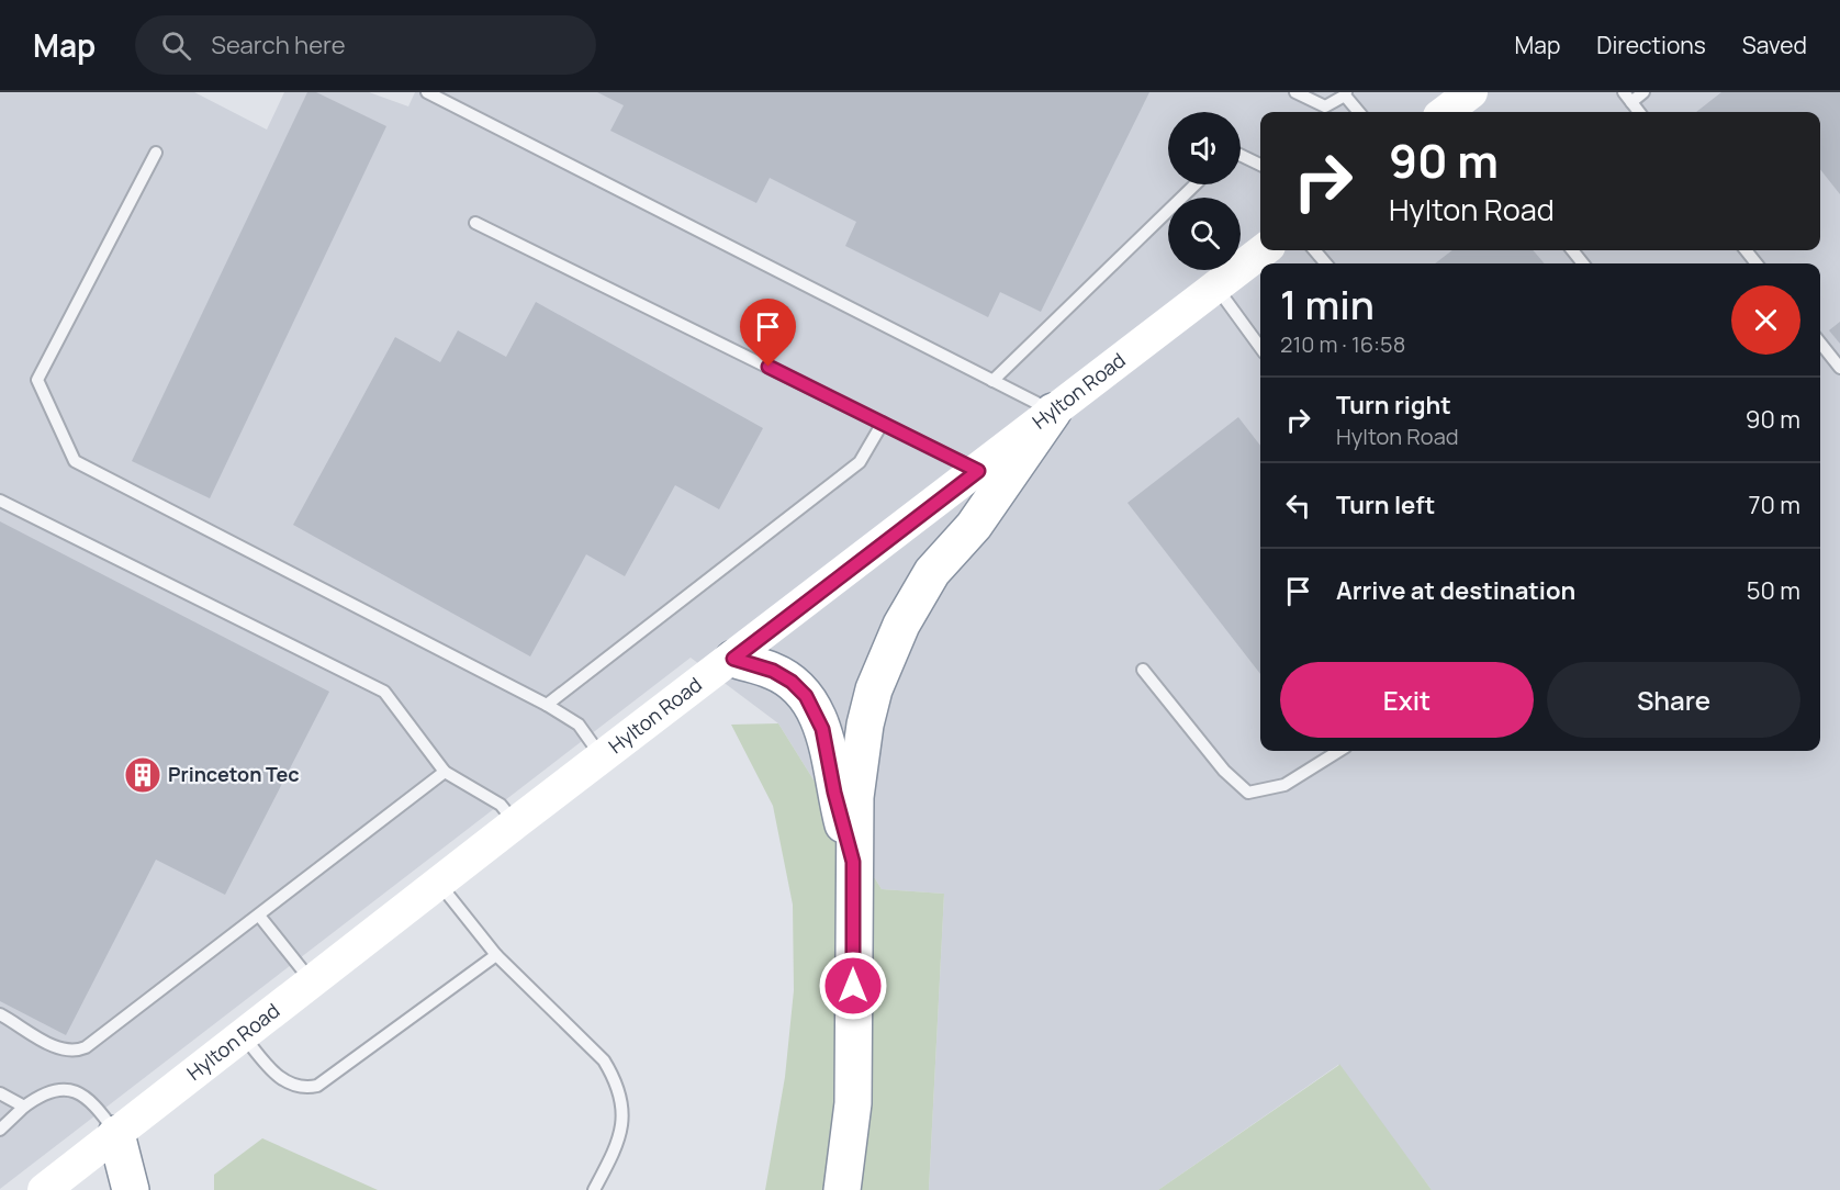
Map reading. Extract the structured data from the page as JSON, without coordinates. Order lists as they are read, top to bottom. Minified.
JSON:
{"streets":{"street":["Hylton Road"]},"places":{"building":["Princeton Tec"]},"page":{"header":"Map","search":"Search here","nav":["Map","Directions","Saved"],"turn":["90 m","Hylton Road"],"heading":["1 min","210 m · 16:58"],"list":[{"name":"Turn right","note":"Hylton Road","value":"90 m"},{"name":"Turn left","value":"70 m"},{"name":"Arrive at destination","value":"50 m"}],"buttons":["Exit","Share"]}}
